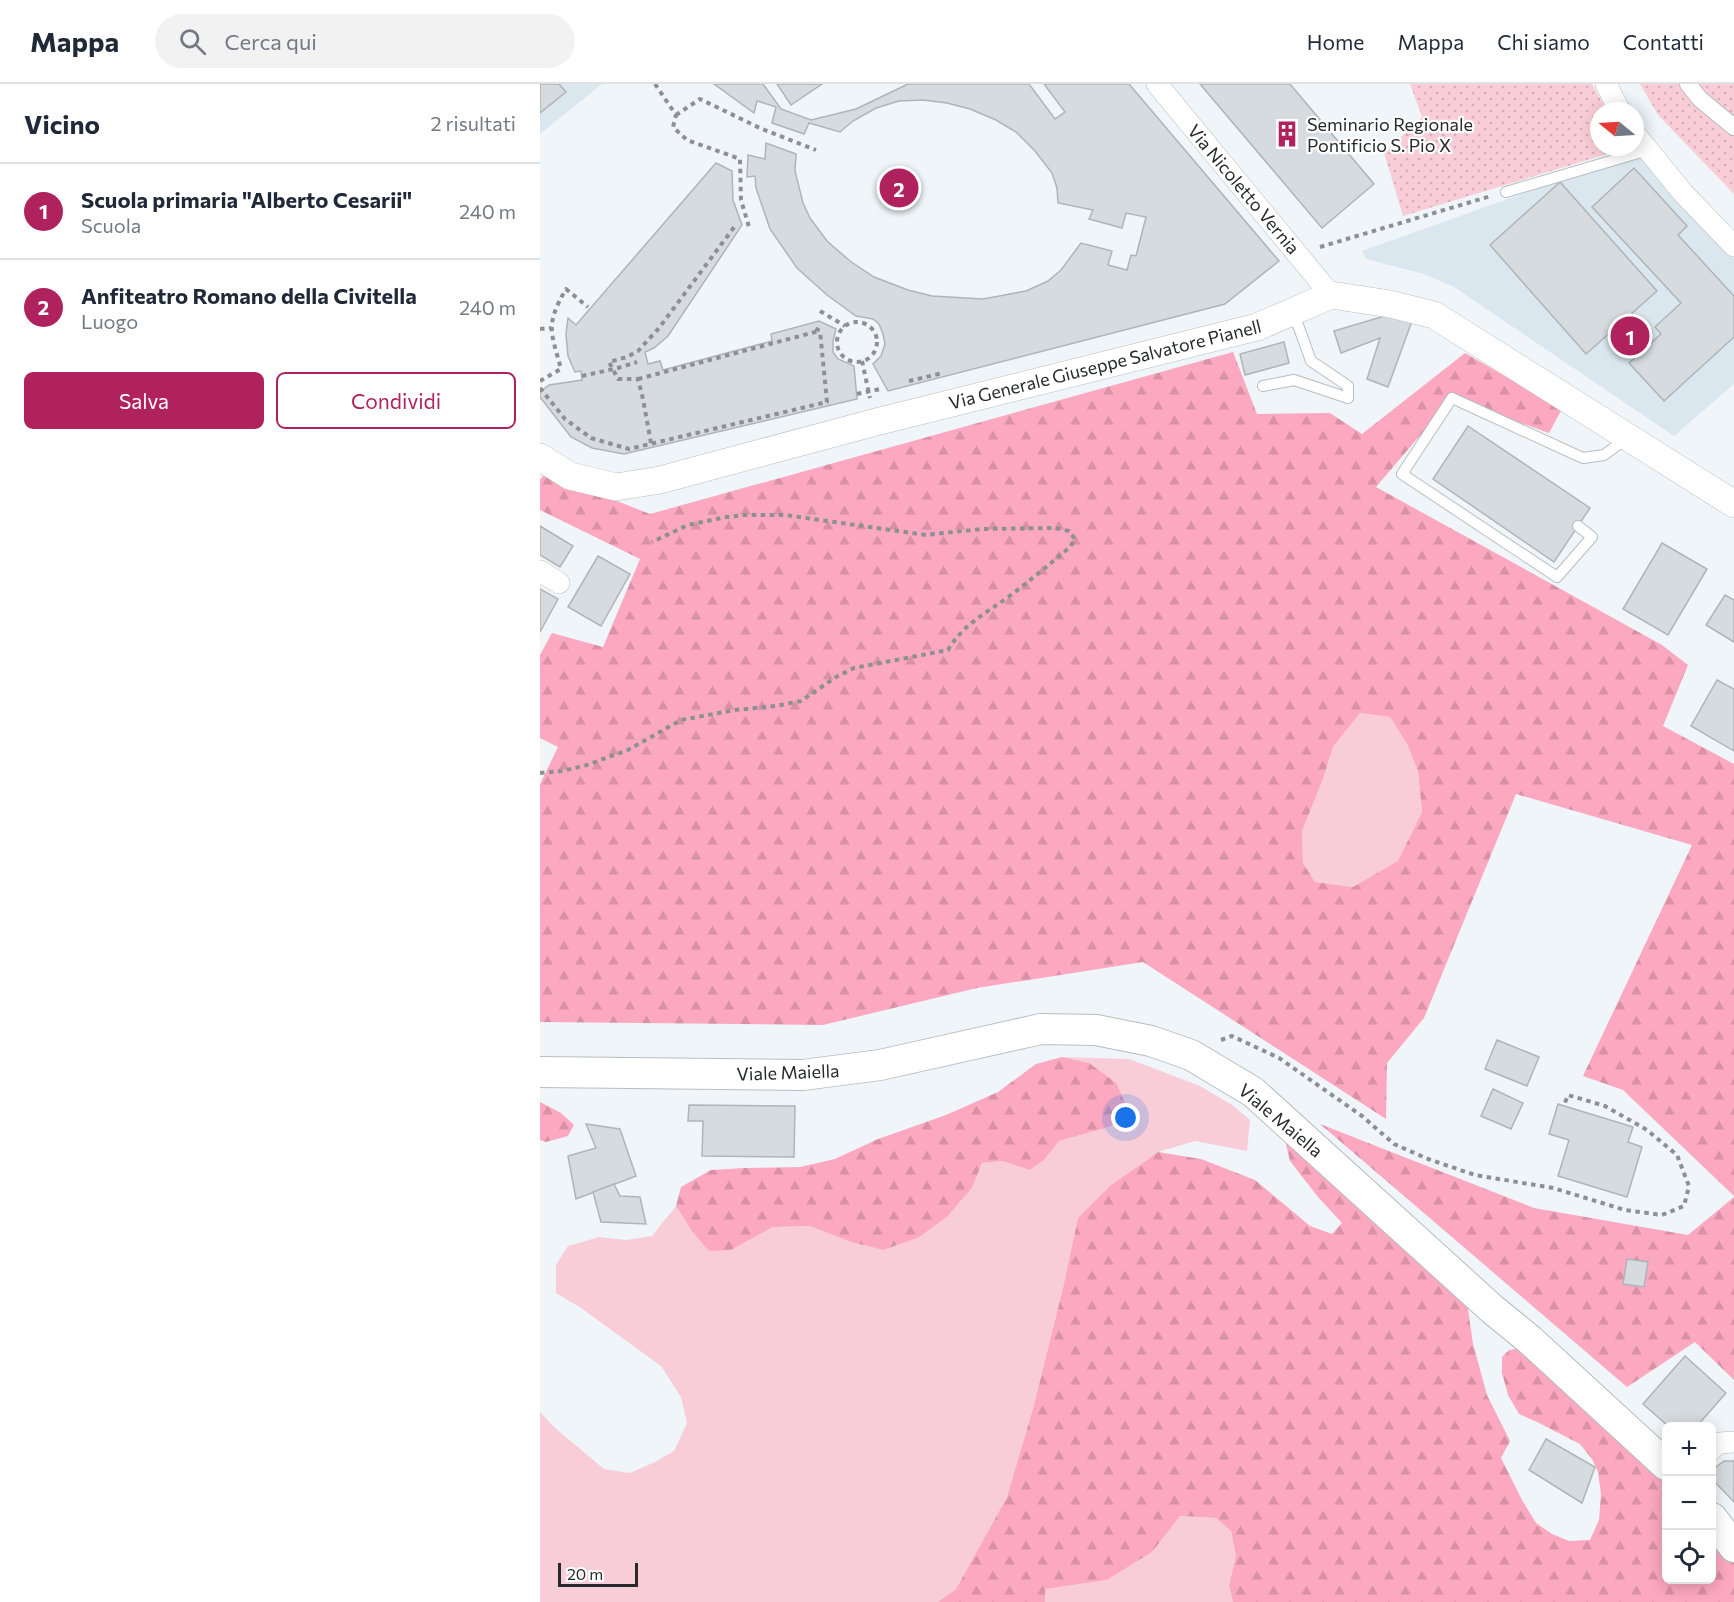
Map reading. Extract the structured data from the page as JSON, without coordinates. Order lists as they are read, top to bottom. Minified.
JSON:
{"streets":{"main road":["Viale Maiella"],"street":["Via Nicoletto Vernia","Via Generale Giuseppe Salvatore Pianell"]},"crossings":[["Via Nicoletto Vernia","Via Generale Giuseppe Salvatore Pianell"]],"places":{"building":["Seminario Regionale Pontificio S. Pio X"]},"scale_bar":"20 m","north":"left","page":{"header":"Mappa","search":"Cerca qui","nav":["Home","Mappa","Chi siamo","Contatti"],"heading":["Vicino","2 risultati"],"list":[{"mark":"1","name":"Scuola primaria \"Alberto Cesarii\"","note":"Scuola","value":"240 m"},{"mark":"2","name":"Anfiteatro Romano della Civitella","note":"Luogo","value":"240 m"}],"pins":["2","1"],"buttons":["Salva","Condividi"],"map_buttons":["+","−"],"scale":"20 m"}}
